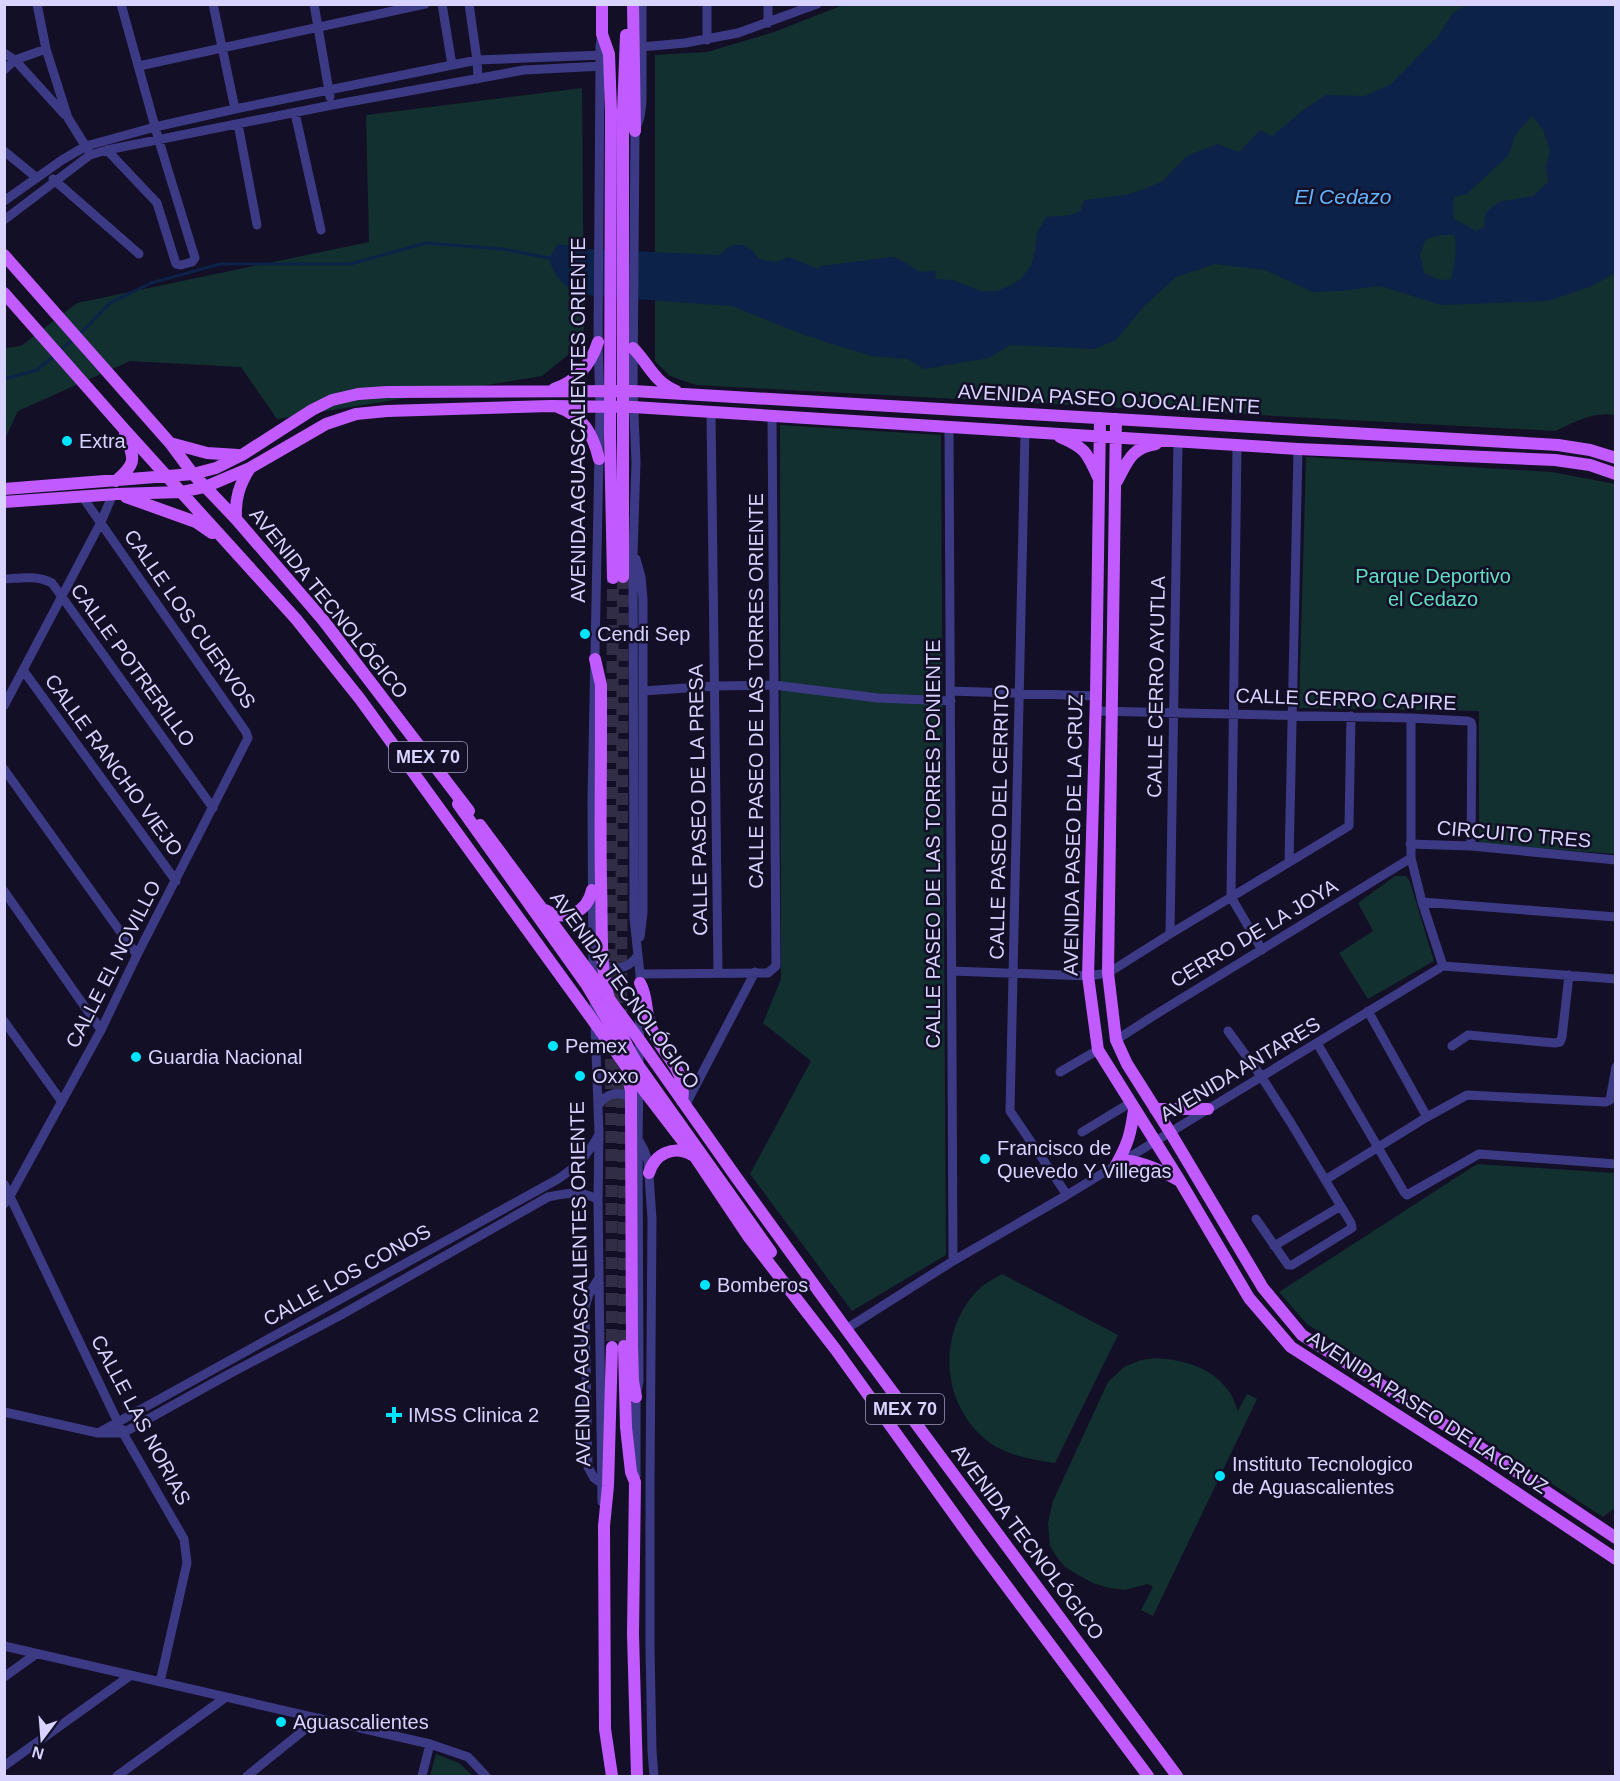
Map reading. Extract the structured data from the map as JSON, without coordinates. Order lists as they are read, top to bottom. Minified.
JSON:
{"streets":{"main road":["AVENIDA PASEO OJOCALIENTE","AVENIDA AGUASCALIENTES ORIENTE","AVENIDA TECNOLÓGICO","MEX 70","AVENIDA PASEO DE LA CRUZ"],"street":["CALLE LOS CUERVOS","CALLE POTRERILLO","CALLE CERRO AYUTLA","CALLE PASEO DE LAS TORRES ORIENTE","CALLE CERRO CAPIRE","CALLE RANCHO VIEJO","CALLE PASEO DE LA PRESA","CALLE PASEO DEL CERRITO","CIRCUITO TRES","CALLE PASEO DE LAS TORRES PONIENTE","CERRO DE LA JOYA","CALLE EL NOVILLO","AVENIDA ANTARES","CALLE LOS CONOS","CALLE LAS NORIAS"]},"crossings":[["AVENIDA PASEO OJOCALIENTE","AVENIDA AGUASCALIENTES ORIENTE"],["AVENIDA PASEO OJOCALIENTE","AVENIDA TECNOLÓGICO"],["AVENIDA PASEO OJOCALIENTE","CALLE CERRO AYUTLA"],["AVENIDA PASEO OJOCALIENTE","CALLE PASEO DE LAS TORRES ORIENTE"],["AVENIDA PASEO OJOCALIENTE","CALLE PASEO DE LA PRESA"],["AVENIDA PASEO OJOCALIENTE","CALLE PASEO DEL CERRITO"],["AVENIDA PASEO OJOCALIENTE","AVENIDA PASEO DE LA CRUZ"],["AVENIDA PASEO OJOCALIENTE","CALLE PASEO DE LAS TORRES PONIENTE"],["AVENIDA AGUASCALIENTES ORIENTE","AVENIDA TECNOLÓGICO"],["AVENIDA AGUASCALIENTES ORIENTE","CALLE LOS CONOS"],["AVENIDA TECNOLÓGICO","AVENIDA ANTARES"],["CALLE LOS CUERVOS","CALLE EL NOVILLO"],["CALLE POTRERILLO","CALLE EL NOVILLO"],["CALLE CERRO AYUTLA","CALLE CERRO CAPIRE"],["CALLE CERRO CAPIRE","CIRCUITO TRES"],["CALLE CERRO CAPIRE","AVENIDA PASEO DE LA CRUZ"],["CALLE RANCHO VIEJO","CALLE EL NOVILLO"],["CALLE PASEO DEL CERRITO","AVENIDA ANTARES"],["AVENIDA PASEO DE LA CRUZ","CERRO DE LA JOYA"],["AVENIDA PASEO DE LA CRUZ","AVENIDA ANTARES"],["CALLE PASEO DE LAS TORRES PONIENTE","AVENIDA ANTARES"],["CALLE EL NOVILLO","CALLE LAS NORIAS"],["CALLE LOS CONOS","CALLE LAS NORIAS"]],"water":["El Cedazo"],"parks":["Parque Deportivo el Cedazo"],"places":{"other":["Extra","Cendi Sep","Pemex","Guardia Nacional","Oxxo","Francisco de Quevedo Y Villegas","Bomberos","Instituto Tecnologico de Aguascalientes","Aguascalientes"],"health":["IMSS Clinica 2"]},"north":"bottom"}
